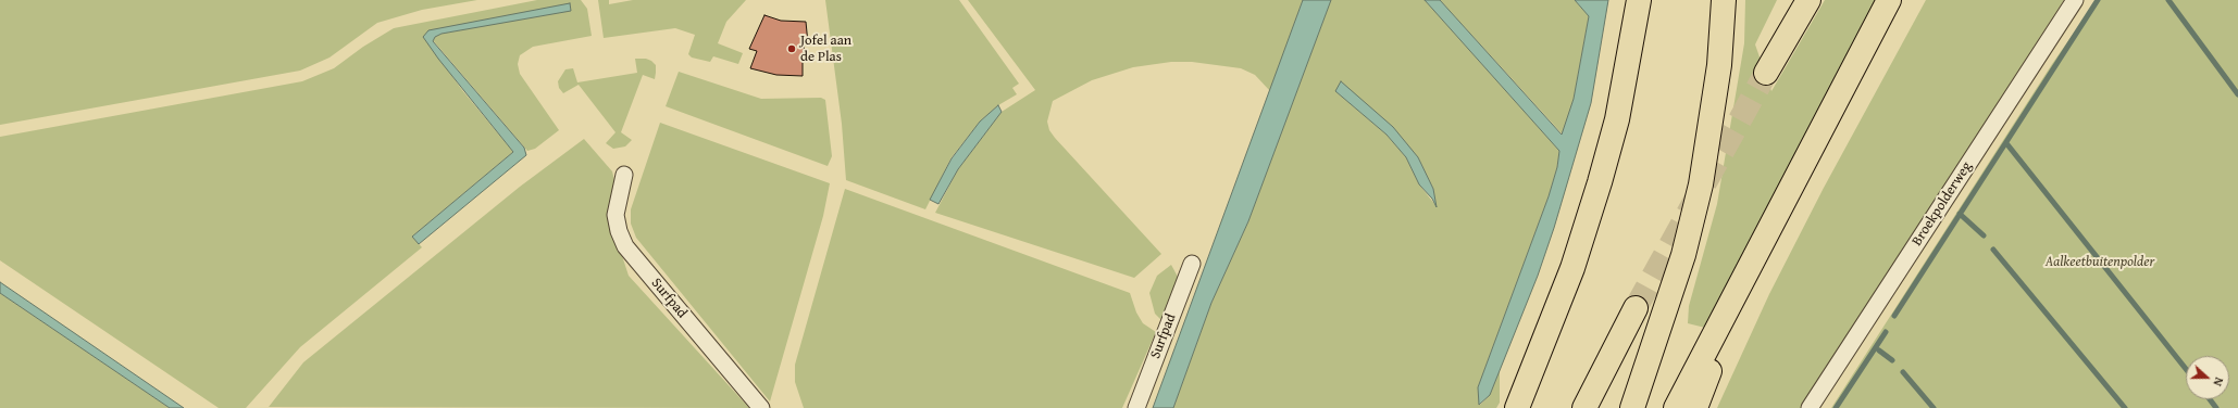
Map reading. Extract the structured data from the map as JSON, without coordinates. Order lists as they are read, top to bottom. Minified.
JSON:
{"streets":{"street":["Broekpolderweg","Surfpad"]},"parks":["Aalkeetbuitenpolder"],"places":["Jofel aan de Plas"],"north":"right"}
